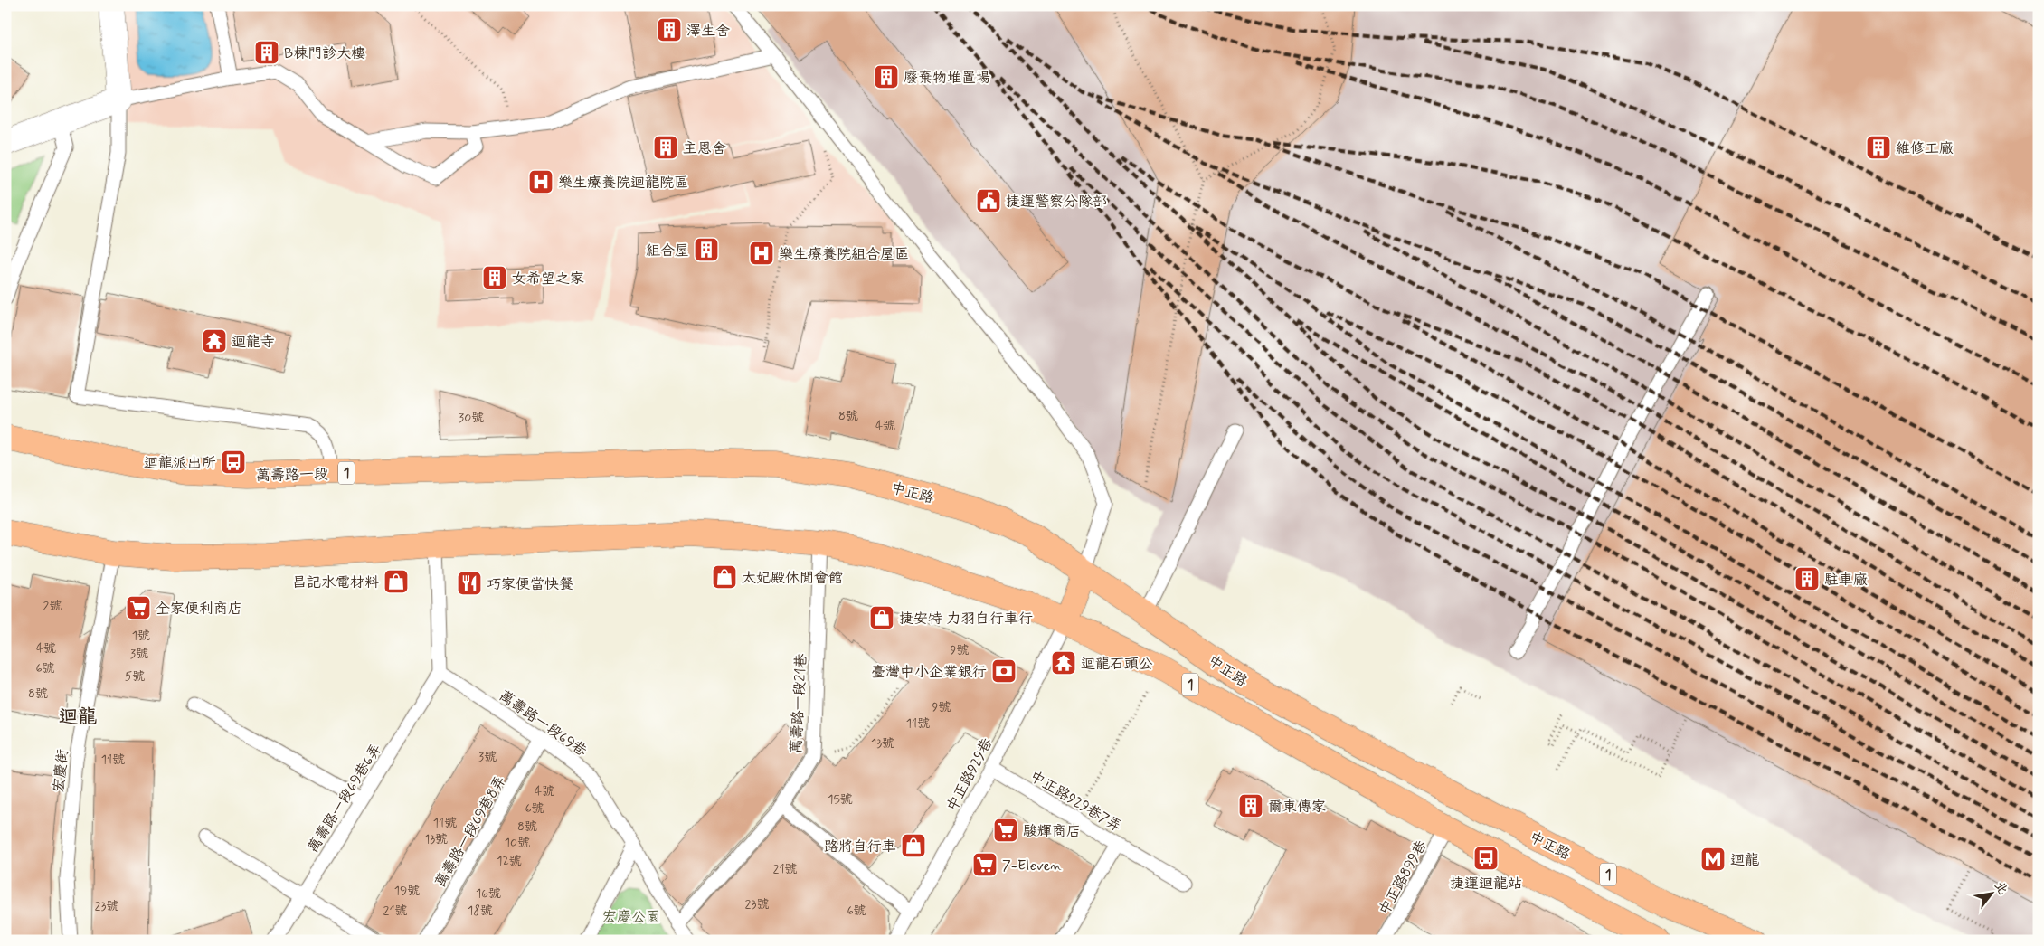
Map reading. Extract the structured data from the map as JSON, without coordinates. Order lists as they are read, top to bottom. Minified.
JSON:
{"streets":{"main road":["1","萬壽路一段","中正路"],"lane":["萬壽路一段21巷","萬壽路一段69巷","宏慶街","中正路929巷","萬壽路一段69巷6弄","中正路929巷7弄","萬壽路一段69巷8弄","中正路899巷"]},"crossings":[["1","中正路"],["1","宏慶街"],["萬壽路一段","中正路"],["中正路","萬壽路一段21巷"],["中正路","中正路929巷"],["中正路","中正路899巷"],["萬壽路一段21巷","萬壽路一段69巷"],["萬壽路一段69巷","萬壽路一段69巷6弄"],["萬壽路一段69巷","萬壽路一段69巷8弄"],["中正路929巷","中正路929巷7弄"]],"districts":["迴龍"],"parks":["宏慶公園"],"places":{"building":["澤生舍","B棟門診大樓","廢棄物堆置場","主恩舍","維修工廠","組合屋","女希望之家","駐車廠","爾東傳家"],"hospital":["樂生療養院迴龍院區","樂生療養院組合屋區"],"public building":["捷運警察分隊部"],"temple":["迴龍寺","迴龍石頭公"],"bus stop":["迴龍派出所","捷運迴龍站"],"shop":["太妃殿休閒會館","昌記水電材料","捷安特 力羽自行車行","路將自行車"],"restaurant":["巧家便當快餐"],"supermarket":["全家便利商店","駿輝商店","7-Eleven"],"bank":["臺灣中小企業銀行"],"metro station":["迴龍"]},"house_numbers":["8號","30號","4號","2號","1號","4號","9號","3號","6號","5號","8號","9號","11號","13號","3號","11號","4號","15號","6號","11號","8號","13號","10號","12號","21號","19號","16號","23號","23號","21號","18號","6號"],"north":"top right"}
